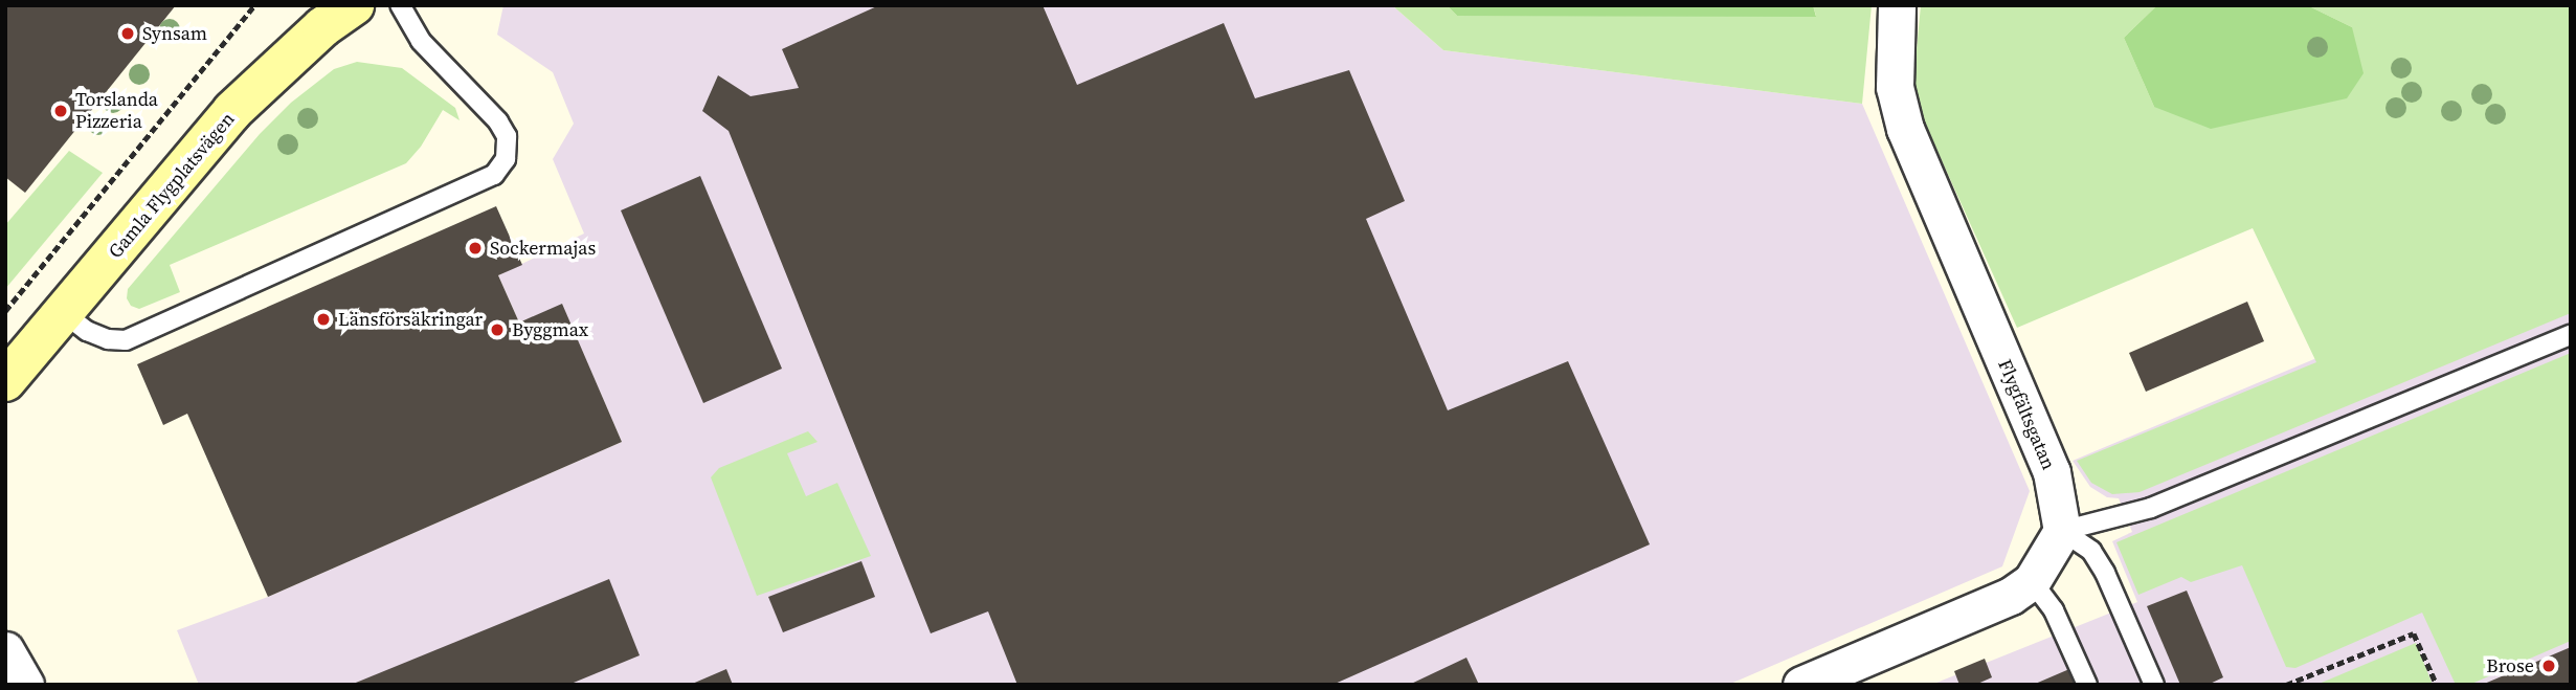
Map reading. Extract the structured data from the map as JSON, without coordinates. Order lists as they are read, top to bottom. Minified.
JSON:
{"streets":{"street":["Gamla Flygplatsvägen","Flygfältsgatan"]},"places":["Synsam","Torslanda Pizzeria","Sockermajas","Länsförsäkringar","Byggmax","Brose"]}
